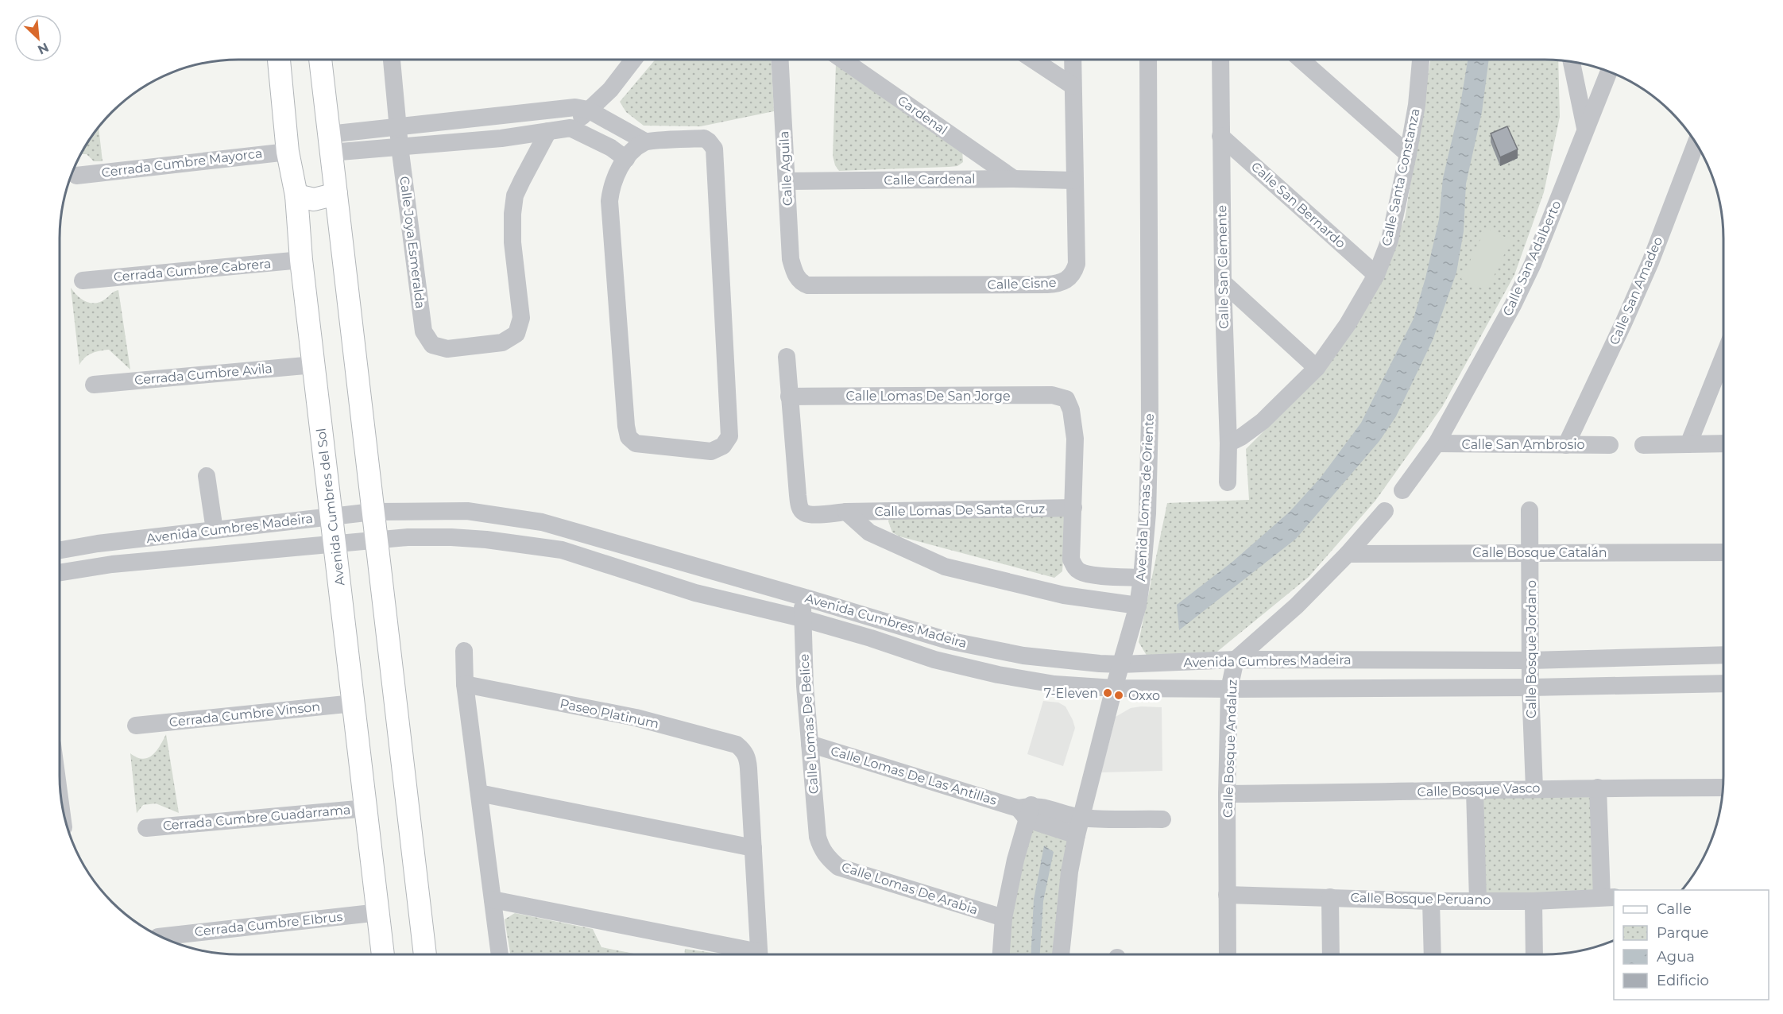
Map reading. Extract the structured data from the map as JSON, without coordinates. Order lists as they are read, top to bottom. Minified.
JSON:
{"streets":{"main road":["Avenida Cumbres del Sol"],"street":["Cardenal","Cerrada Cumbre Mayorca","Calle Aguila","Calle Santa Constanza","Calle Cardenal","Calle San Bernardo","Calle Joya Esmeralda","Calle San Adalberto","Calle San Clemente","Cerrada Cumbre Cabrera","Calle Cisne","Calle San Amadeo","Cerrada Cumbre Avila","Calle Lomas De San Jorge","Calle San Ambrosio","Avenida Lomas de Oriente","Calle Lomas De Santa Cruz","Avenida Cumbres Madeira","Calle Bosque Catalán","Calle Bosque Jordano","Paseo Platinum","Cerrada Cumbre Vinson","Calle Lomas De Belice","Calle Bosque Andaluz","Calle Lomas De Las Antillas","Calle Bosque Vasco","Cerrada Cumbre Guadarrama","Calle Lomas De Arabia","Calle Bosque Peruano","Cerrada Cumbre Elbrus"]},"crossings":[["Cardenal","Calle Cardenal"],["Cerrada Cumbre Mayorca","Avenida Cumbres del Sol"],["Calle Aguila","Calle Cardenal"],["Calle Aguila","Calle Cisne"],["Calle Santa Constanza","Calle San Bernardo"],["Calle Santa Constanza","Calle San Clemente"],["Calle Cardenal","Calle Cisne"],["Calle San Bernardo","Calle San Clemente"],["Calle San Adalberto","Calle San Ambrosio"],["Cerrada Cumbre Cabrera","Avenida Cumbres del Sol"],["Calle San Amadeo","Calle San Ambrosio"],["Cerrada Cumbre Avila","Avenida Cumbres del Sol"],["Calle Lomas De San Jorge","Calle Lomas De Santa Cruz"],["Avenida Lomas de Oriente","Calle Lomas De Santa Cruz"],["Avenida Lomas de Oriente","Avenida Cumbres Madeira"],["Avenida Lomas de Oriente","Calle Lomas De Las Antillas"],["Avenida Cumbres del Sol","Avenida Cumbres Madeira"],["Avenida Cumbres del Sol","Cerrada Cumbre Vinson"],["Avenida Cumbres del Sol","Cerrada Cumbre Guadarrama"],["Avenida Cumbres del Sol","Cerrada Cumbre Elbrus"],["Avenida Cumbres Madeira","Calle Bosque Jordano"],["Avenida Cumbres Madeira","Calle Lomas De Belice"],["Avenida Cumbres Madeira","Calle Bosque Andaluz"],["Calle Bosque Catalán","Calle Bosque Jordano"],["Calle Bosque Jordano","Calle Bosque Vasco"],["Calle Lomas De Belice","Calle Lomas De Las Antillas"],["Calle Lomas De Belice","Calle Lomas De Arabia"],["Calle Bosque Andaluz","Calle Bosque Vasco"],["Calle Bosque Andaluz","Calle Bosque Peruano"]],"places":["7-Eleven","Oxxo"],"legend":["Calle","Parque","Agua","Edificio"],"north":"bottom right"}
